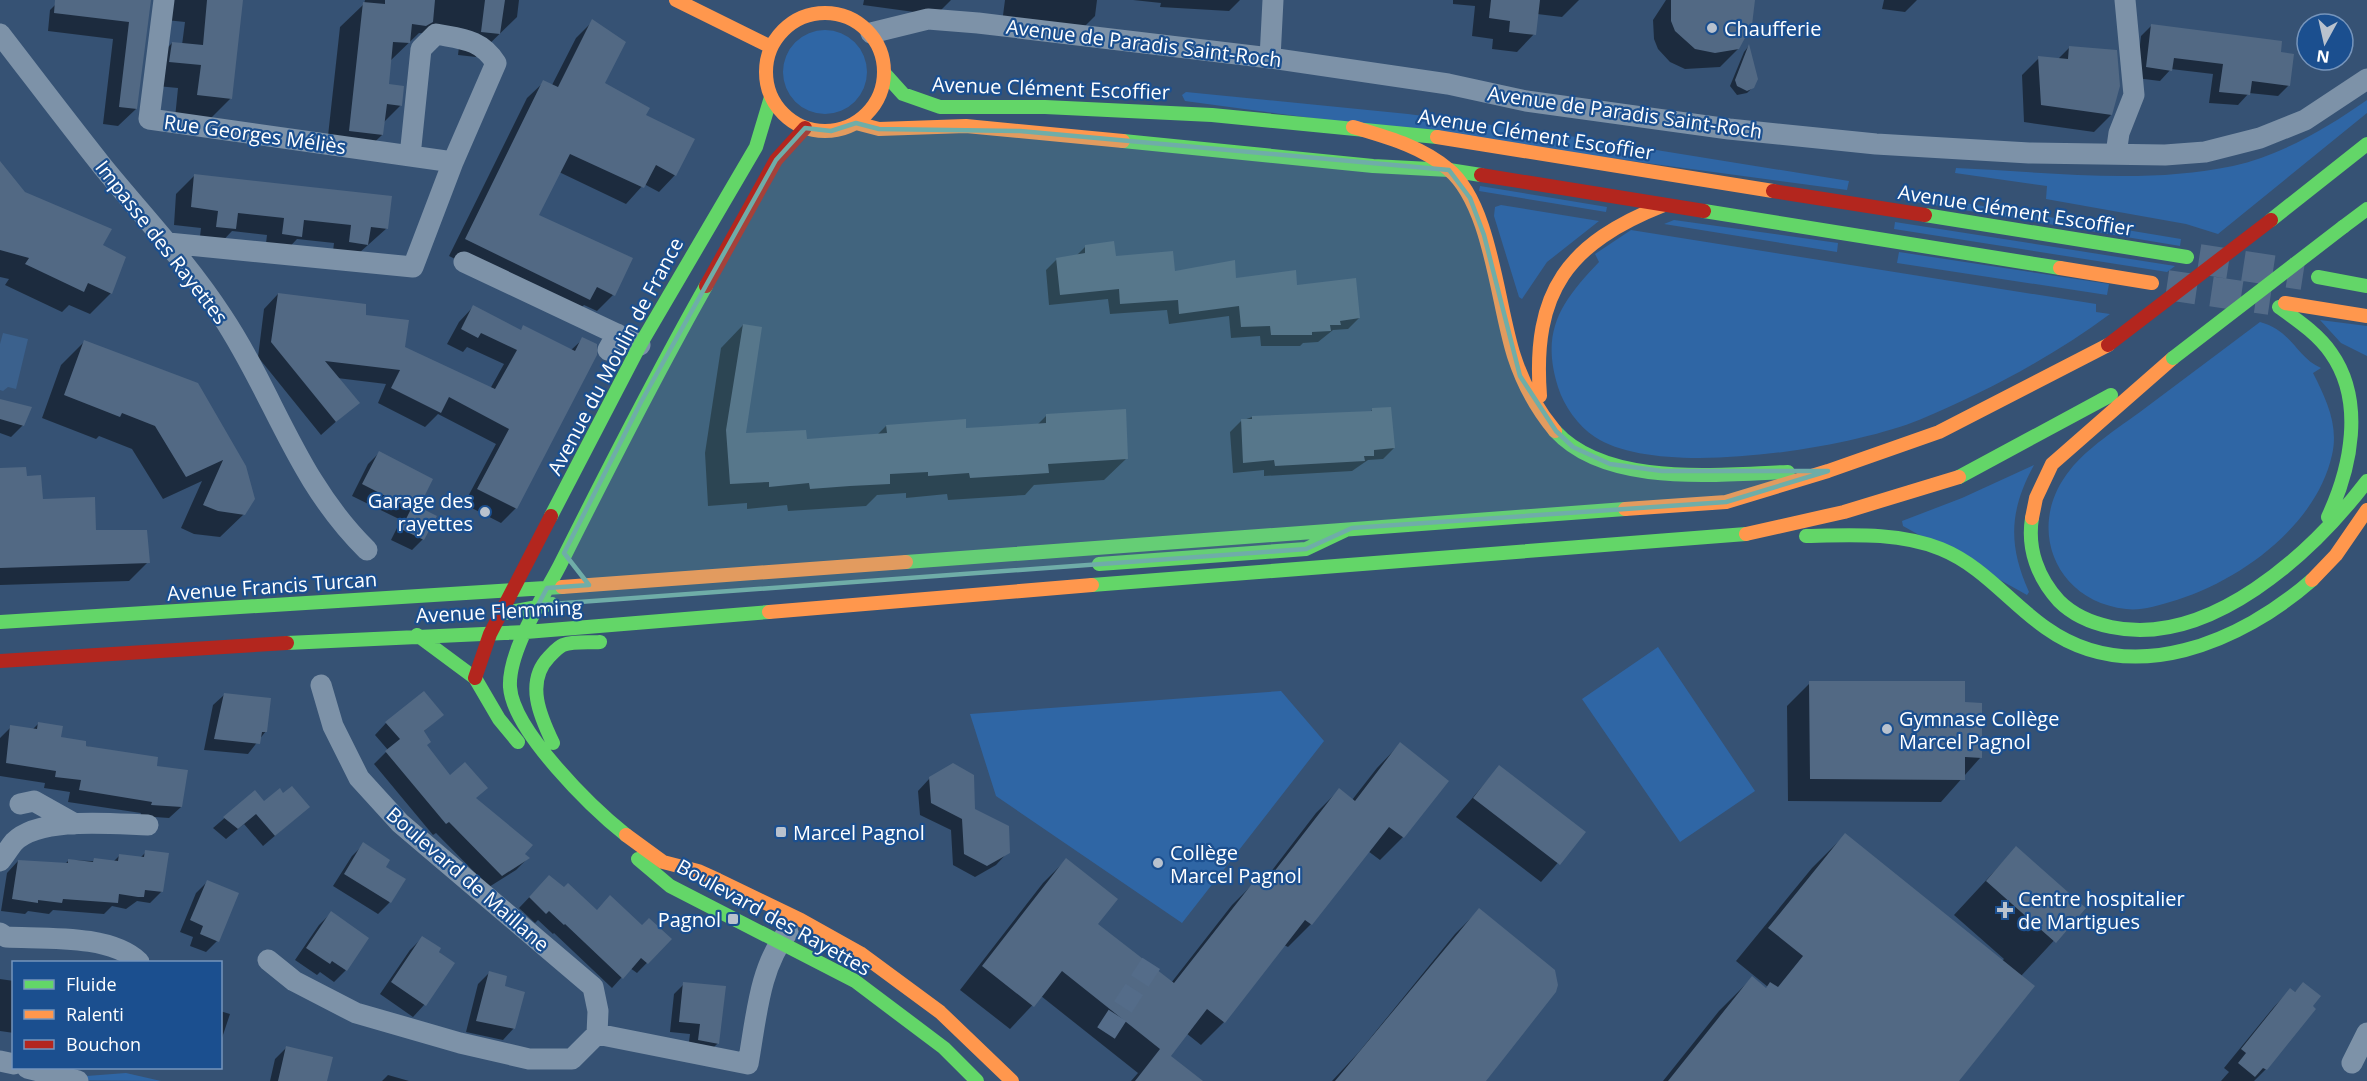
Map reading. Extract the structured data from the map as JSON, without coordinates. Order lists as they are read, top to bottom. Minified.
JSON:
{"streets":{"main road":["Avenue Clément Escoffier","Avenue du Moulin de France","Avenue Francis Turcan","Avenue Flemming","Boulevard des Rayettes"],"street":["Avenue de Paradis Saint-Roch","Rue Georges Méliès","Impasse des Rayettes","Boulevard de Maillane"]},"crossings":[["Avenue de Paradis Saint-Roch","Avenue Clément Escoffier"],["Avenue de Paradis Saint-Roch","Avenue du Moulin de France"],["Avenue Clément Escoffier","Avenue du Moulin de France"],["Avenue du Moulin de France","Avenue Francis Turcan"],["Avenue du Moulin de France","Avenue Flemming"],["Avenue Flemming","Boulevard des Rayettes"]],"places":{"other":["Chaufferie","Garage des rayettes","Gymnase Collège Marcel Pagnol","Collège Marcel Pagnol"],"transit":["Marcel Pagnol","Pagnol"],"health":["Centre hospitalier de Martigues"]},"legend":["Fluide","Ralenti","Bouchon"],"north":"bottom"}
